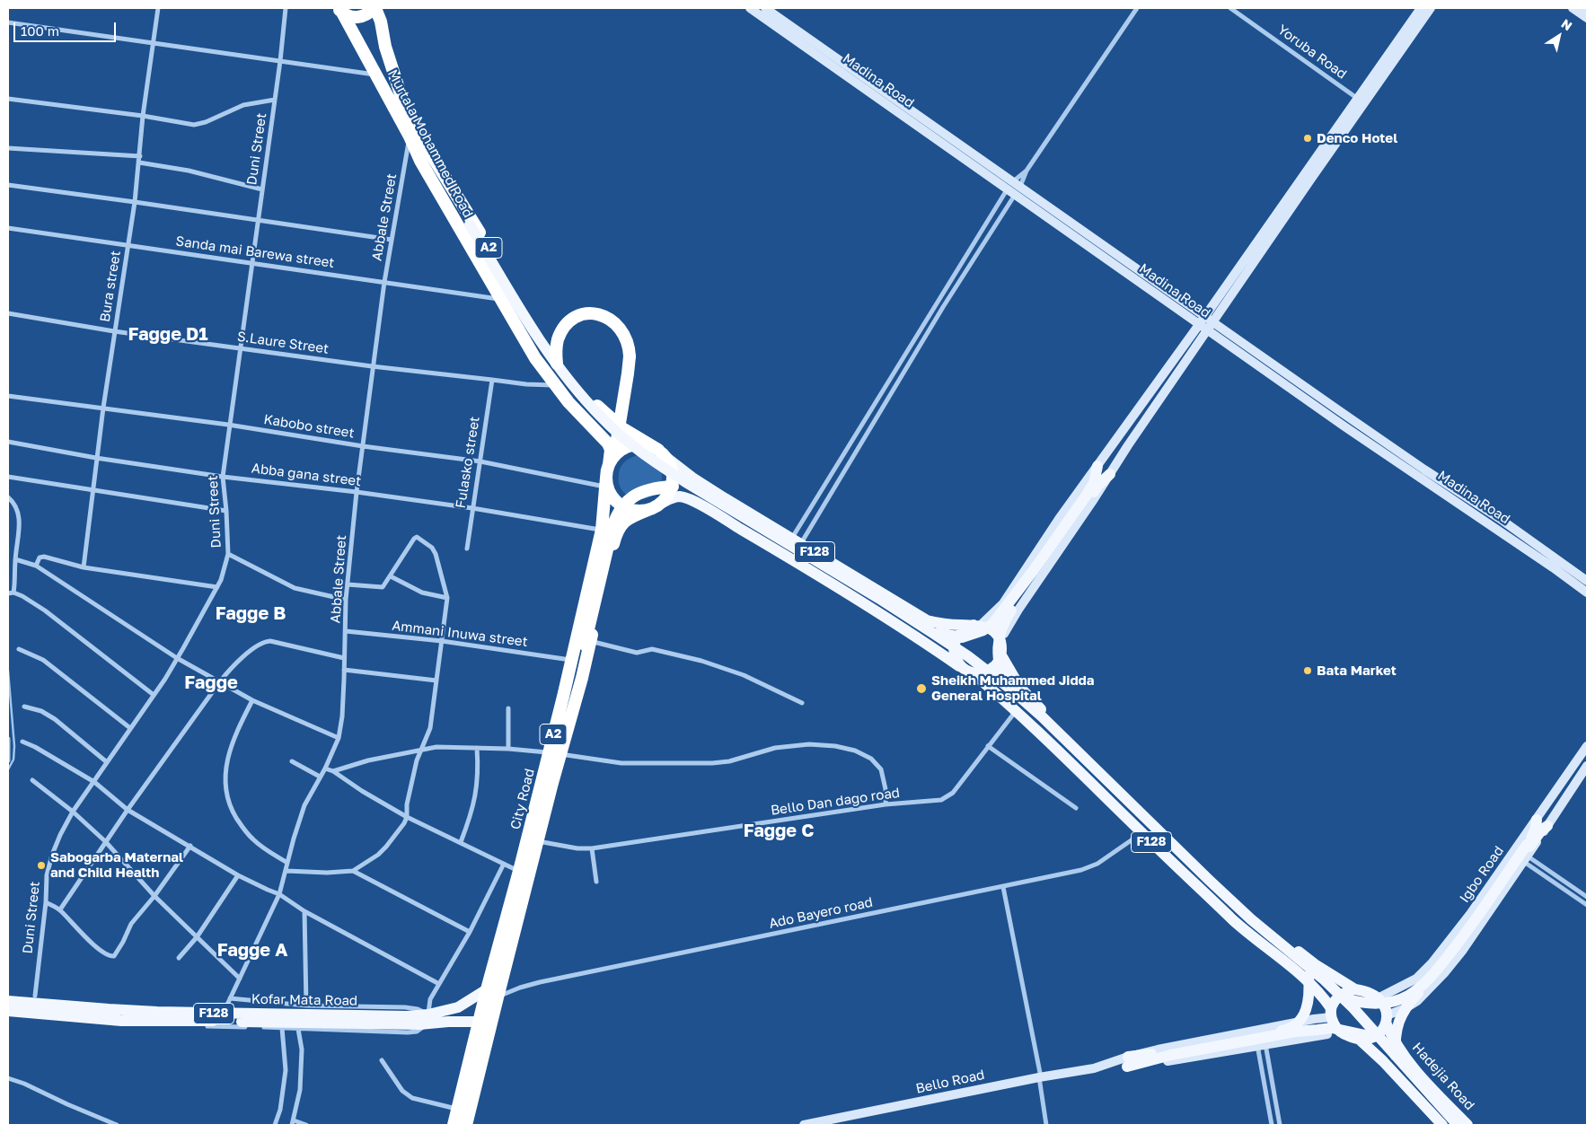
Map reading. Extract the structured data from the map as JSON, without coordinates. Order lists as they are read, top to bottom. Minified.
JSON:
{"streets":{"highway":["Murtala Mohammed Road","A2","City Road"],"main road":["Madina Road","F128","Igbo Road","Kofar Mata Road","Hadejia Road","Bello Road"],"street":["Yoruba Road","Duni Street","Abbale Street","Sanda mai Barewa street","Bura street","S.Laure Street","Kabobo street","Fulasko street","Abba gana street","Ammani Inuwa street","Bello Dan dago road","Ado Bayero road"]},"crossings":[["Murtala Mohammed Road","Abbale Street"],["Murtala Mohammed Road","A2"],["Murtala Mohammed Road","Sanda mai Barewa street"],["Murtala Mohammed Road","S.Laure Street"],["Murtala Mohammed Road","Kabobo street"],["Murtala Mohammed Road","F128"],["Murtala Mohammed Road","City Road"],["Duni Street","Sanda mai Barewa street"],["Duni Street","S.Laure Street"],["Duni Street","Kabobo street"],["Duni Street","Abba gana street"],["Abbale Street","Sanda mai Barewa street"],["Abbale Street","S.Laure Street"],["Abbale Street","Kabobo street"],["Abbale Street","Abba gana street"],["Abbale Street","Ammani Inuwa street"],["A2","Kabobo street"],["A2","F128"],["A2","City Road"],["Sanda mai Barewa street","Bura street"],["Bura street","S.Laure Street"],["Bura street","Kabobo street"],["Bura street","Abba gana street"],["S.Laure Street","Fulasko street"],["Kabobo street","Fulasko street"],["Kabobo street","F128"],["Kabobo street","City Road"],["Fulasko street","Abba gana street"],["Abba gana street","City Road"],["F128","City Road"],["F128","Bello Dan dago road"],["F128","Igbo Road"],["F128","Ado Bayero road"],["F128","Hadejia Road"],["F128","Bello Road"],["Ammani Inuwa street","City Road"],["City Road","Bello Dan dago road"],["City Road","Ado Bayero road"],["City Road","Kofar Mata Road"],["Igbo Road","Hadejia Road"]],"districts":["Fagge D1","Fagge B","Fagge","Fagge C","Fagge A"],"places":["Denco Hotel","Bata Market","Sheikh Muhammed Jidda General Hospital","Sabogarba Maternal and Child Health"],"scale_bar":"100 m","north":"top right"}
